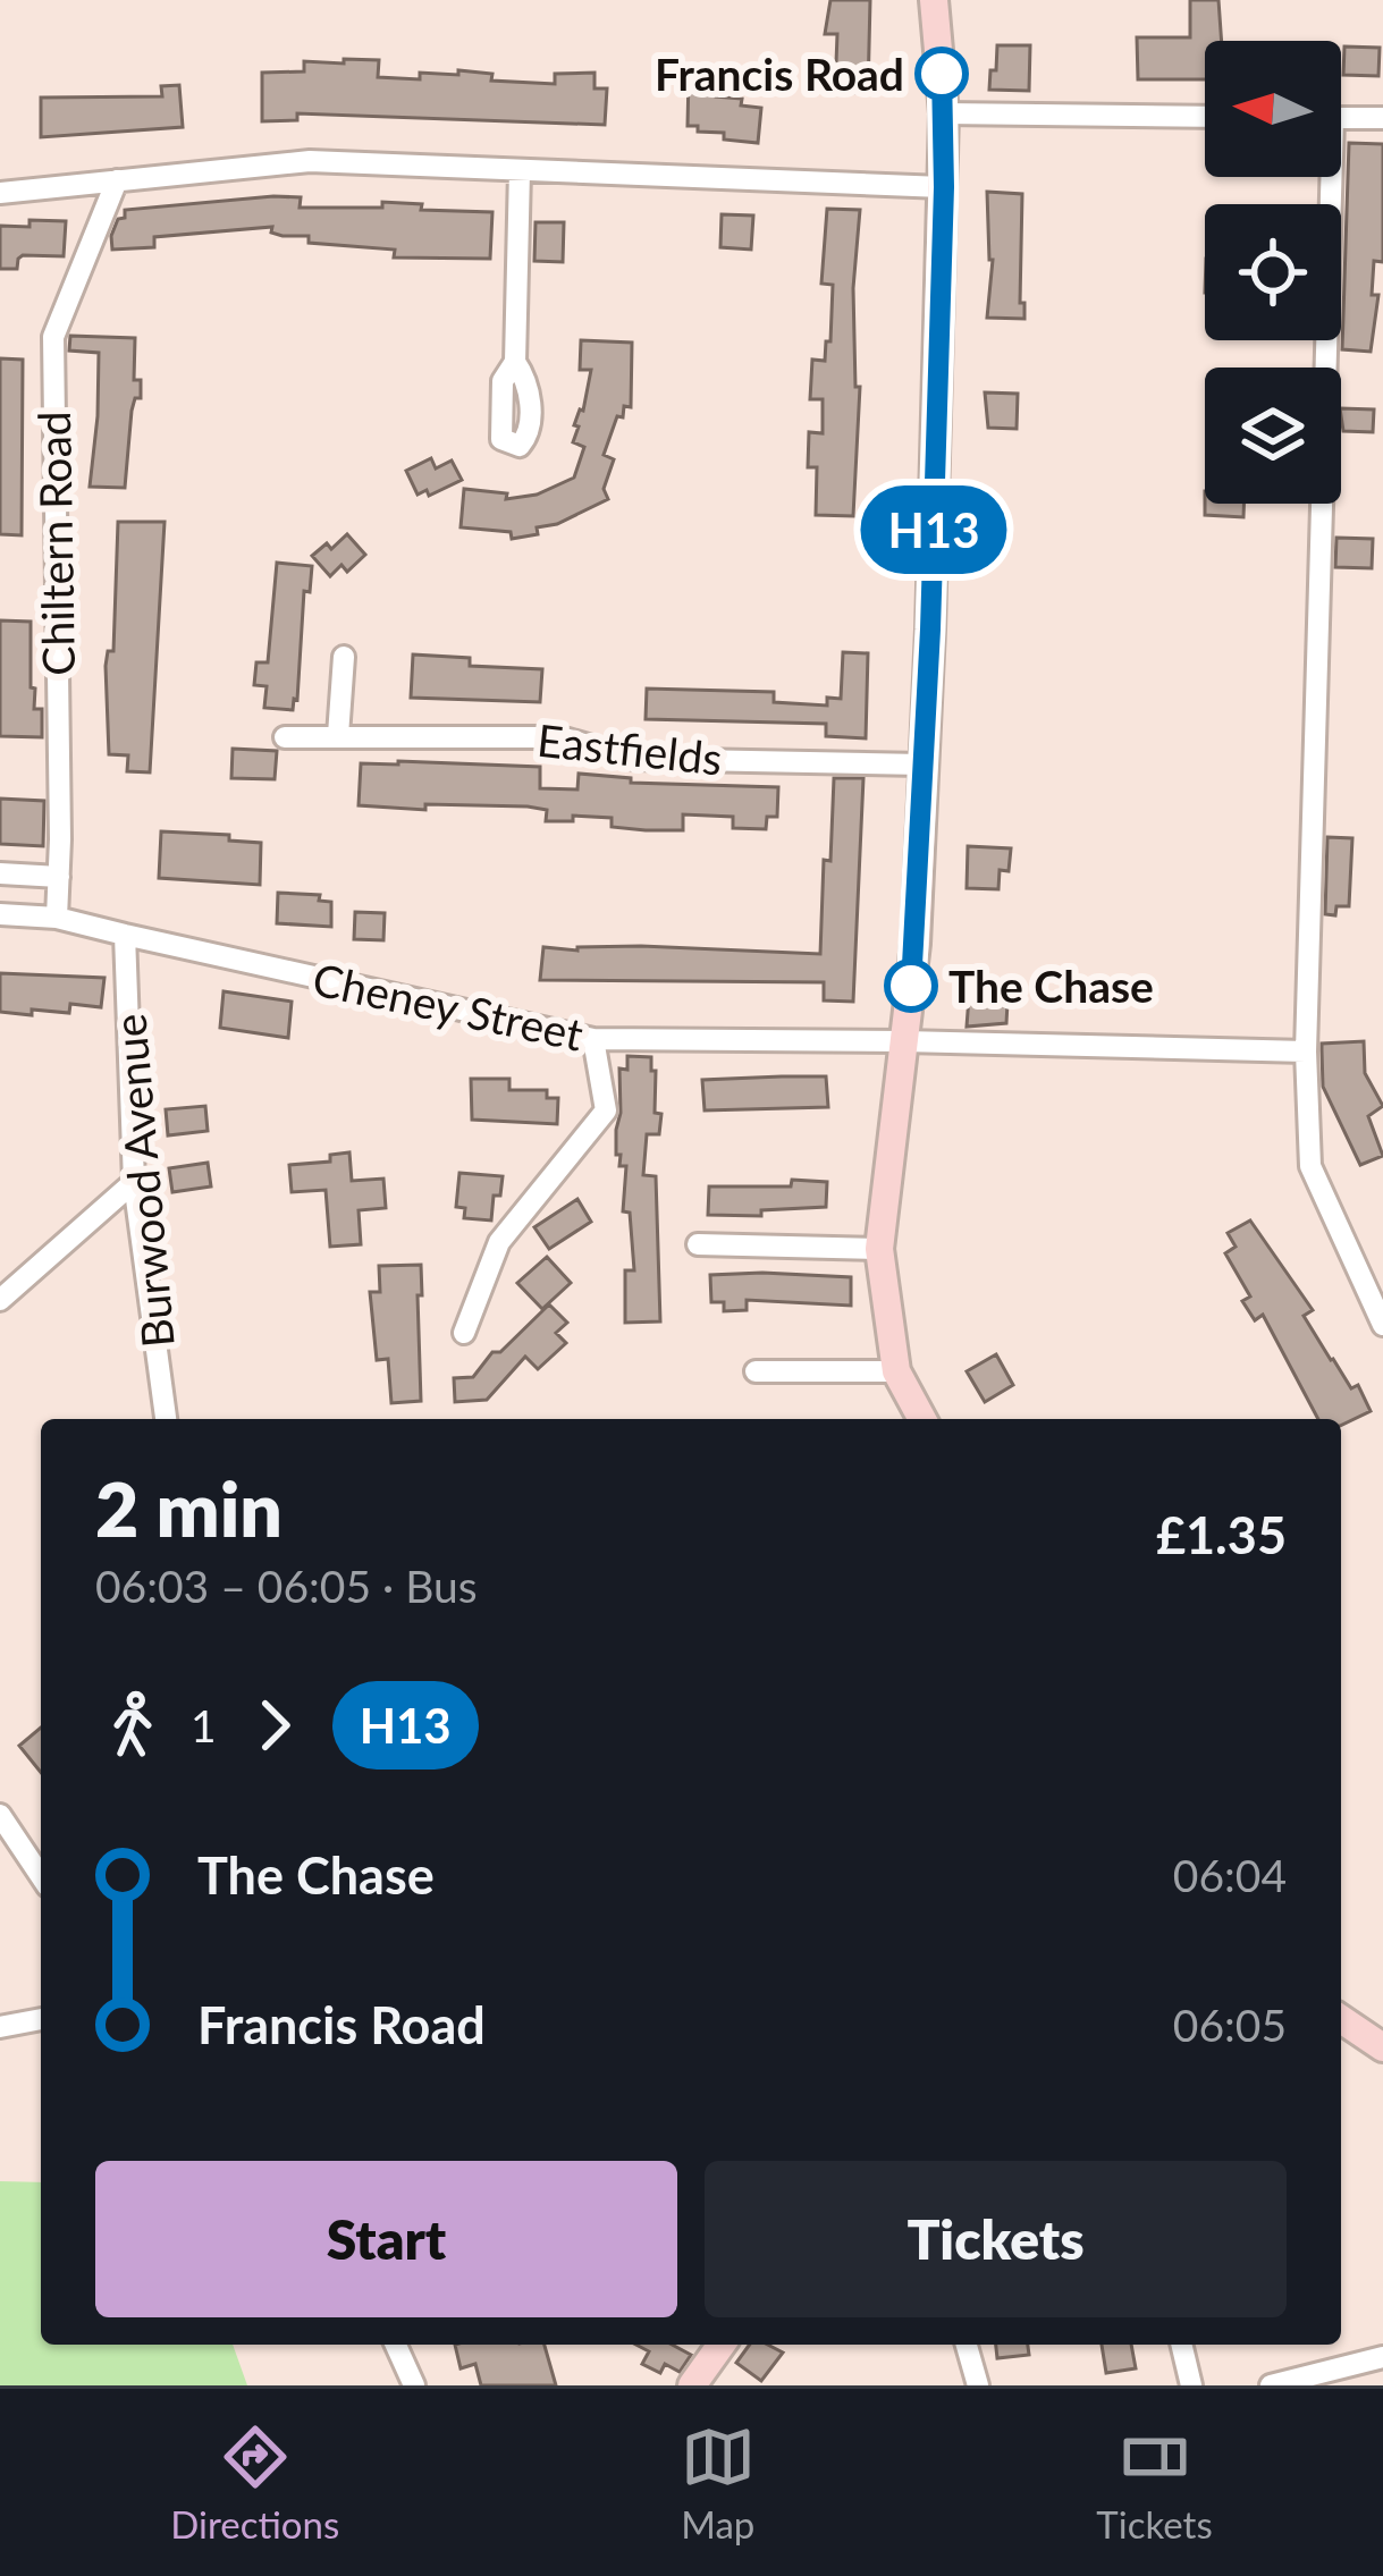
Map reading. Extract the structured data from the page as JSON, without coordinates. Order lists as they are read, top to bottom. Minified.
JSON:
{"streets":{"street":["Chiltern Road","Eastfields","Cheney Street","Burwood Avenue"]},"crossings":[["Chiltern Road","Cheney Street"],["Cheney Street","Burwood Avenue"]],"places":["Francis Road","The Chase"],"lines":["bus line H13"],"north":"left","page":{"on_map":"H13","heading":["2 min","06:03 – 06:05 · Bus","£1.35"],"legs":["1","H13"],"list":[{"name":"The Chase","value":"06:04"},{"name":"Francis Road","value":"06:05"}],"buttons":["Start","Tickets"],"tabs":["Directions","Map","Tickets"]}}
